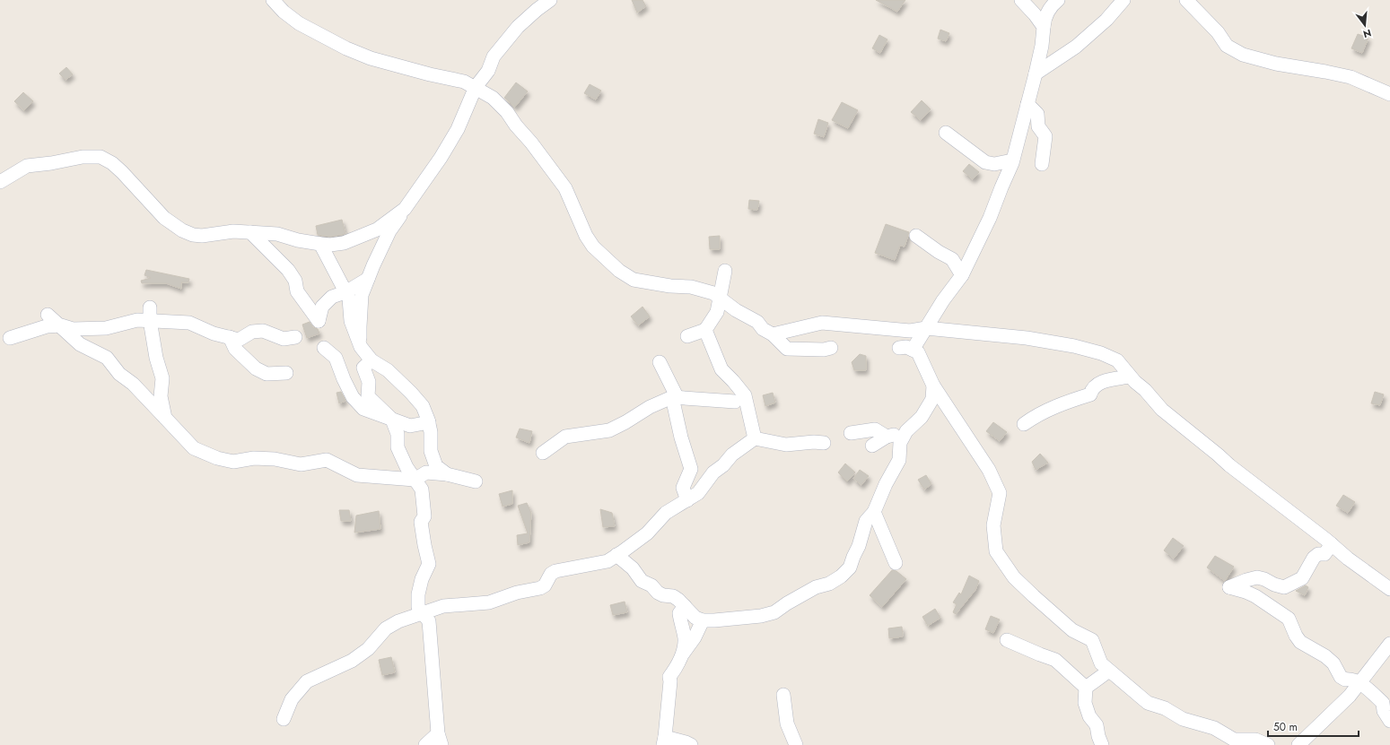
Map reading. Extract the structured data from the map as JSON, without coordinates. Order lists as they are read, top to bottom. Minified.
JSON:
{"scale_bar":"50 m","north":"bottom"}
